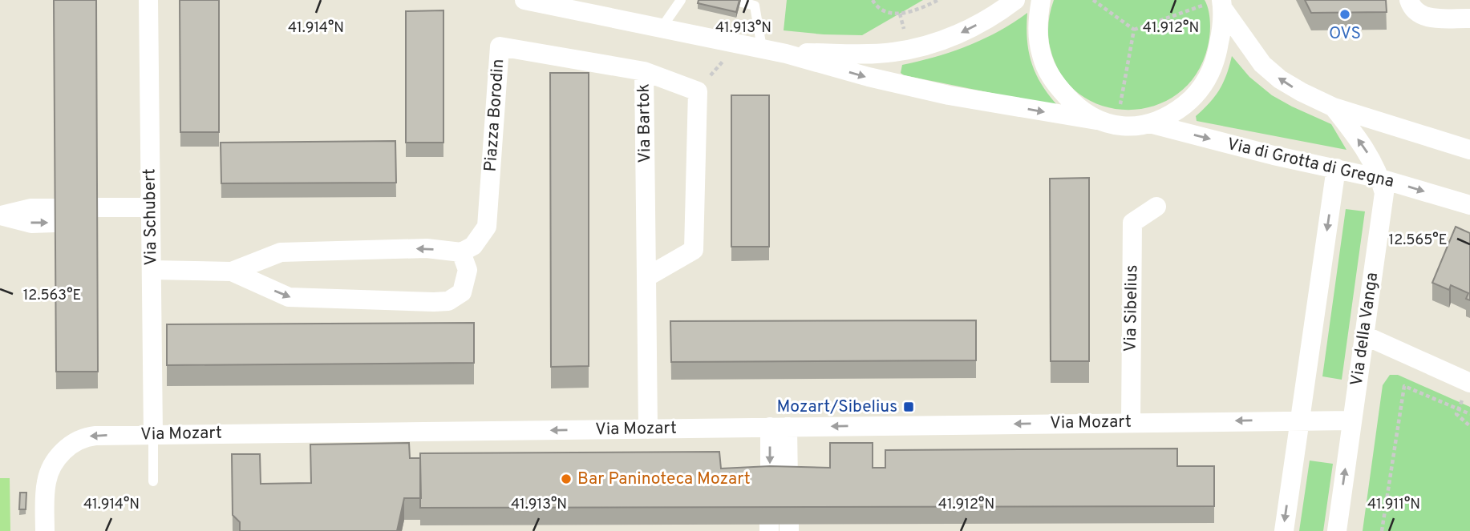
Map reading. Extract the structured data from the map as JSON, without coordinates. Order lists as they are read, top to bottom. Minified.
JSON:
{"streets":{"street":["Piazza Borodin","Via Bartok","Via di Grotta di Gregna","Via Schubert","Via Sibelius","Via della Vanga","Via Mozart"]},"crossings":[["Piazza Borodin","Via Bartok"],["Via Bartok","Via Mozart"],["Via di Grotta di Gregna","Via della Vanga"],["Via Schubert","Via Mozart"],["Via Sibelius","Via Mozart"],["Via della Vanga","Via Mozart"]],"one_way":["Via Mozart"],"places":{"other":["OVS","Bar Paninoteca Mozart"],"transit":["Mozart/Sibelius"]},"coordinates":["41.912°N","41.914°N","41.913°N","12.565°E","12.563°E","41.911°N"]}
